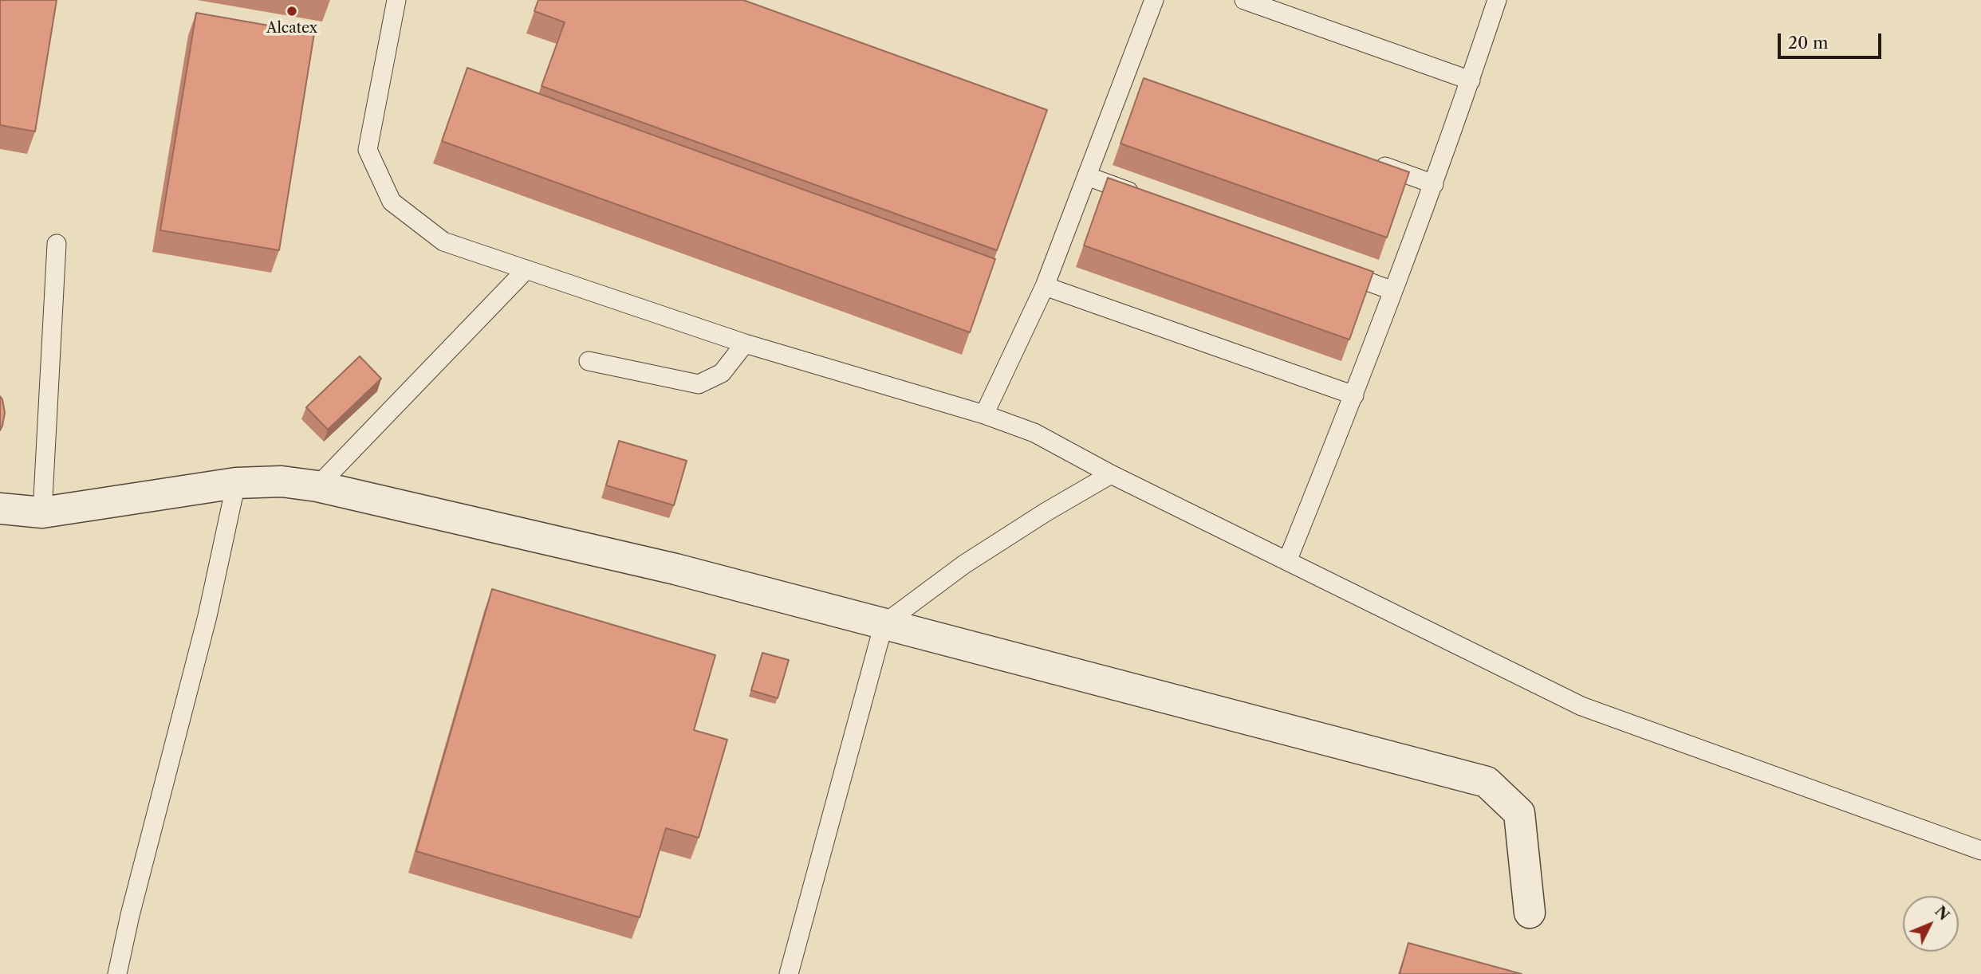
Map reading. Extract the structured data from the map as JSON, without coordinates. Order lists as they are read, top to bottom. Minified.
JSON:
{"places":["Alcatex"],"scale_bar":"20 m","north":"top right"}
